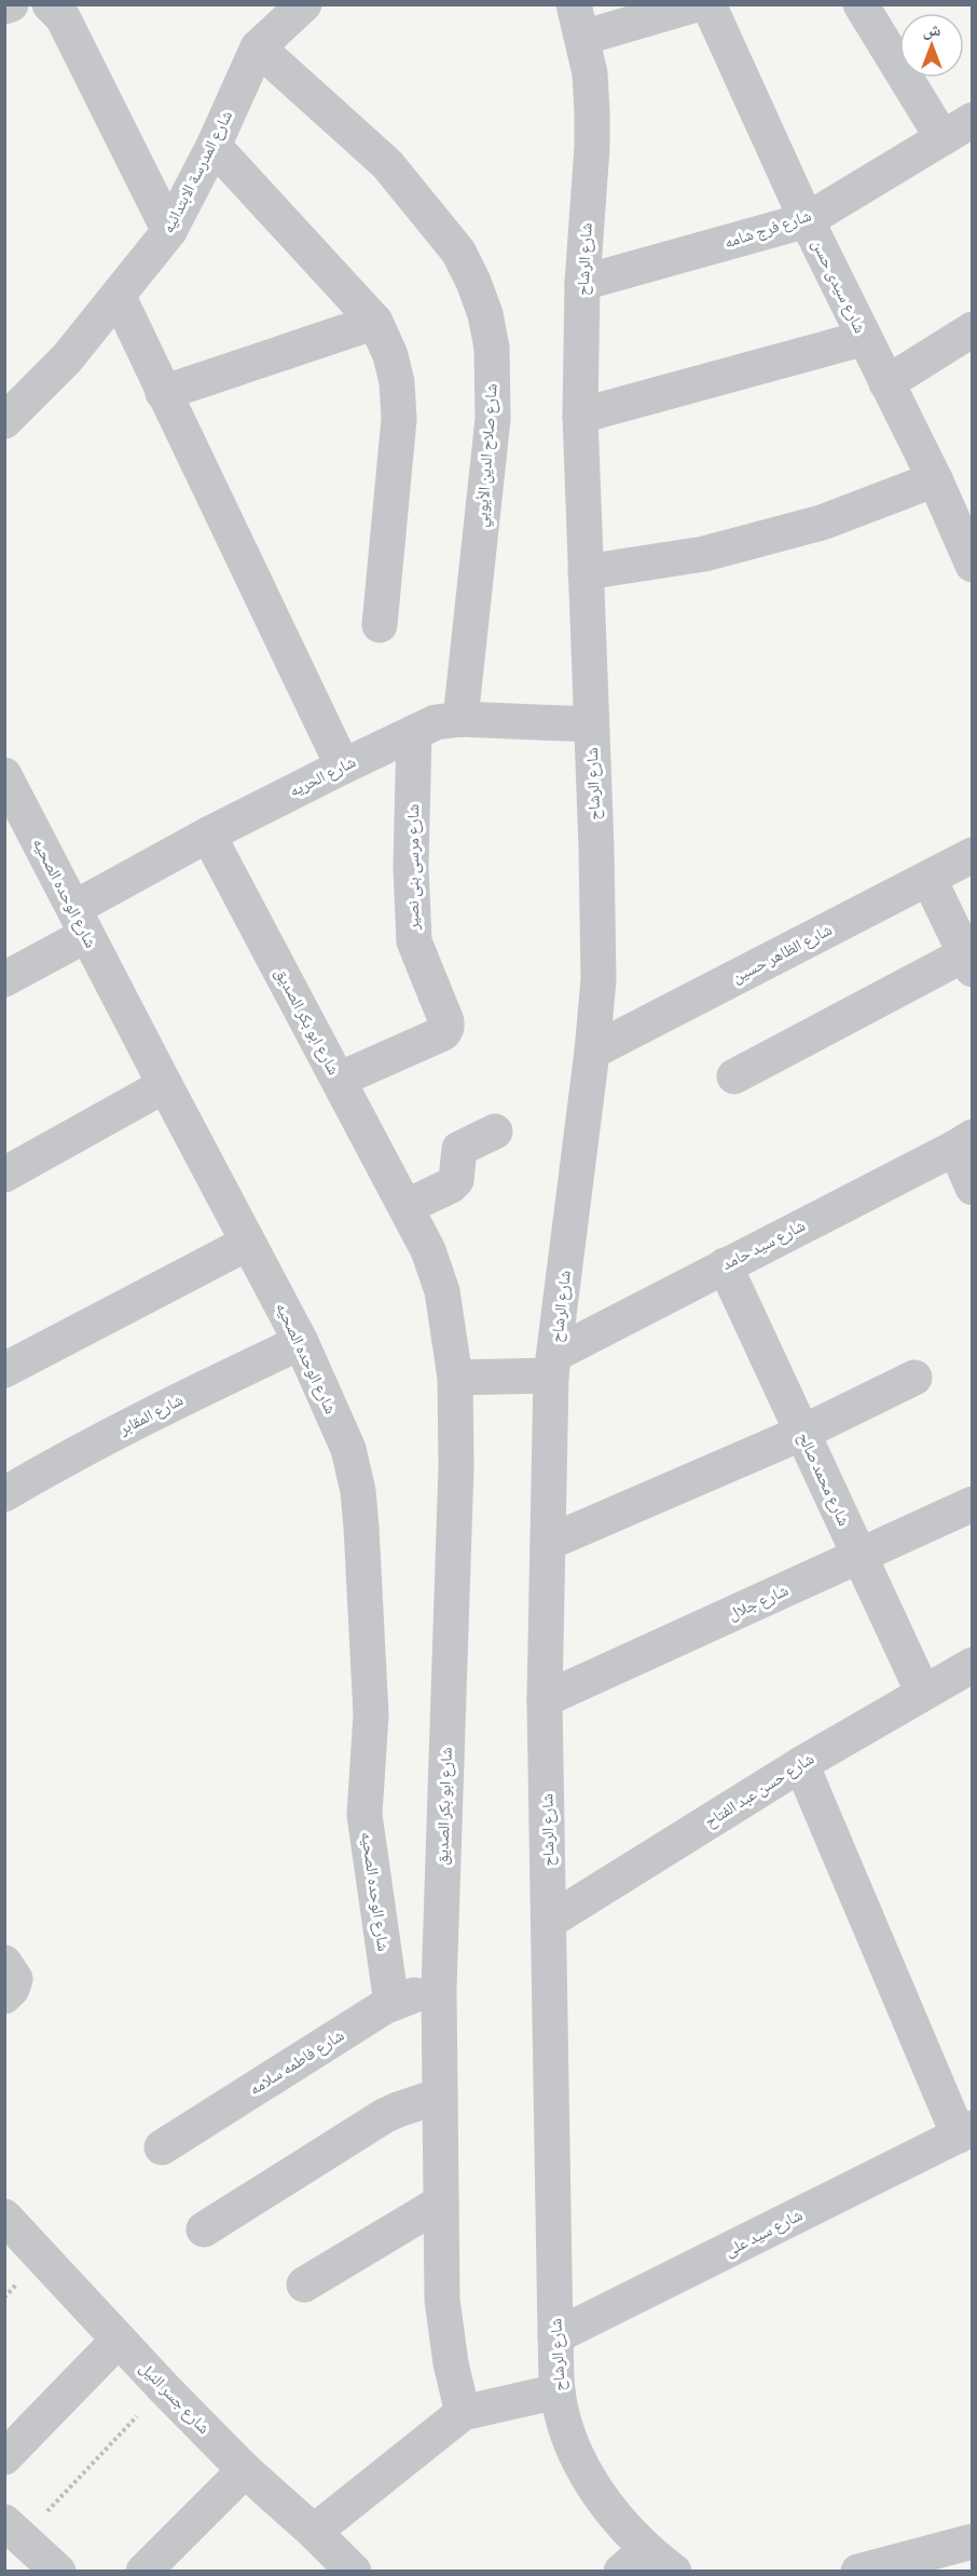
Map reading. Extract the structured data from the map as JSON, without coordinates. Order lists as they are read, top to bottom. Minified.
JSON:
{"streets":{"street":["شارع المدرسة الابتدائيه","شارع فرج شامه","شارع الرشاح","شارع سيدى حسن","شارع صلاح الدين الأيوبي","شارع الحريه","شارع مرسى بنى نصير","شارع الوحده الصحيه","شارع الظاهر حسين","شارع ابو بكر الصديق","شارع سيد حامد","شارع المقابر","شارع محمد صالح","شارع جلال","شارع حسن عبد الفتاح","شارع فاطمه سلامه","شارع سيد على","شارع جسر النيل"]},"crossings":[["شارع المدرسة الابتدائيه","شارع صلاح الدين الأيوبي"],["شارع فرج شامه","شارع الرشاح"],["شارع فرج شامه","شارع سيدى حسن"],["شارع الرشاح","شارع الحريه"],["شارع الرشاح","شارع الظاهر حسين"],["شارع الرشاح","شارع سيد حامد"],["شارع الرشاح","شارع جلال"],["شارع الرشاح","شارع حسن عبد الفتاح"],["شارع الرشاح","شارع سيد على"],["شارع صلاح الدين الأيوبي","شارع الحريه"],["شارع الحريه","شارع مرسى بنى نصير"],["شارع الحريه","شارع الوحده الصحيه"],["شارع الحريه","شارع ابو بكر الصديق"],["شارع مرسى بنى نصير","شارع ابو بكر الصديق"],["شارع الوحده الصحيه","شارع المقابر"],["شارع الوحده الصحيه","شارع فاطمه سلامه"],["شارع ابو بكر الصديق","شارع سيد حامد"],["شارع ابو بكر الصديق","شارع فاطمه سلامه"],["شارع سيد حامد","شارع محمد صالح"],["شارع محمد صالح","شارع جلال"],["شارع محمد صالح","شارع حسن عبد الفتاح"]],"north":"top"}
